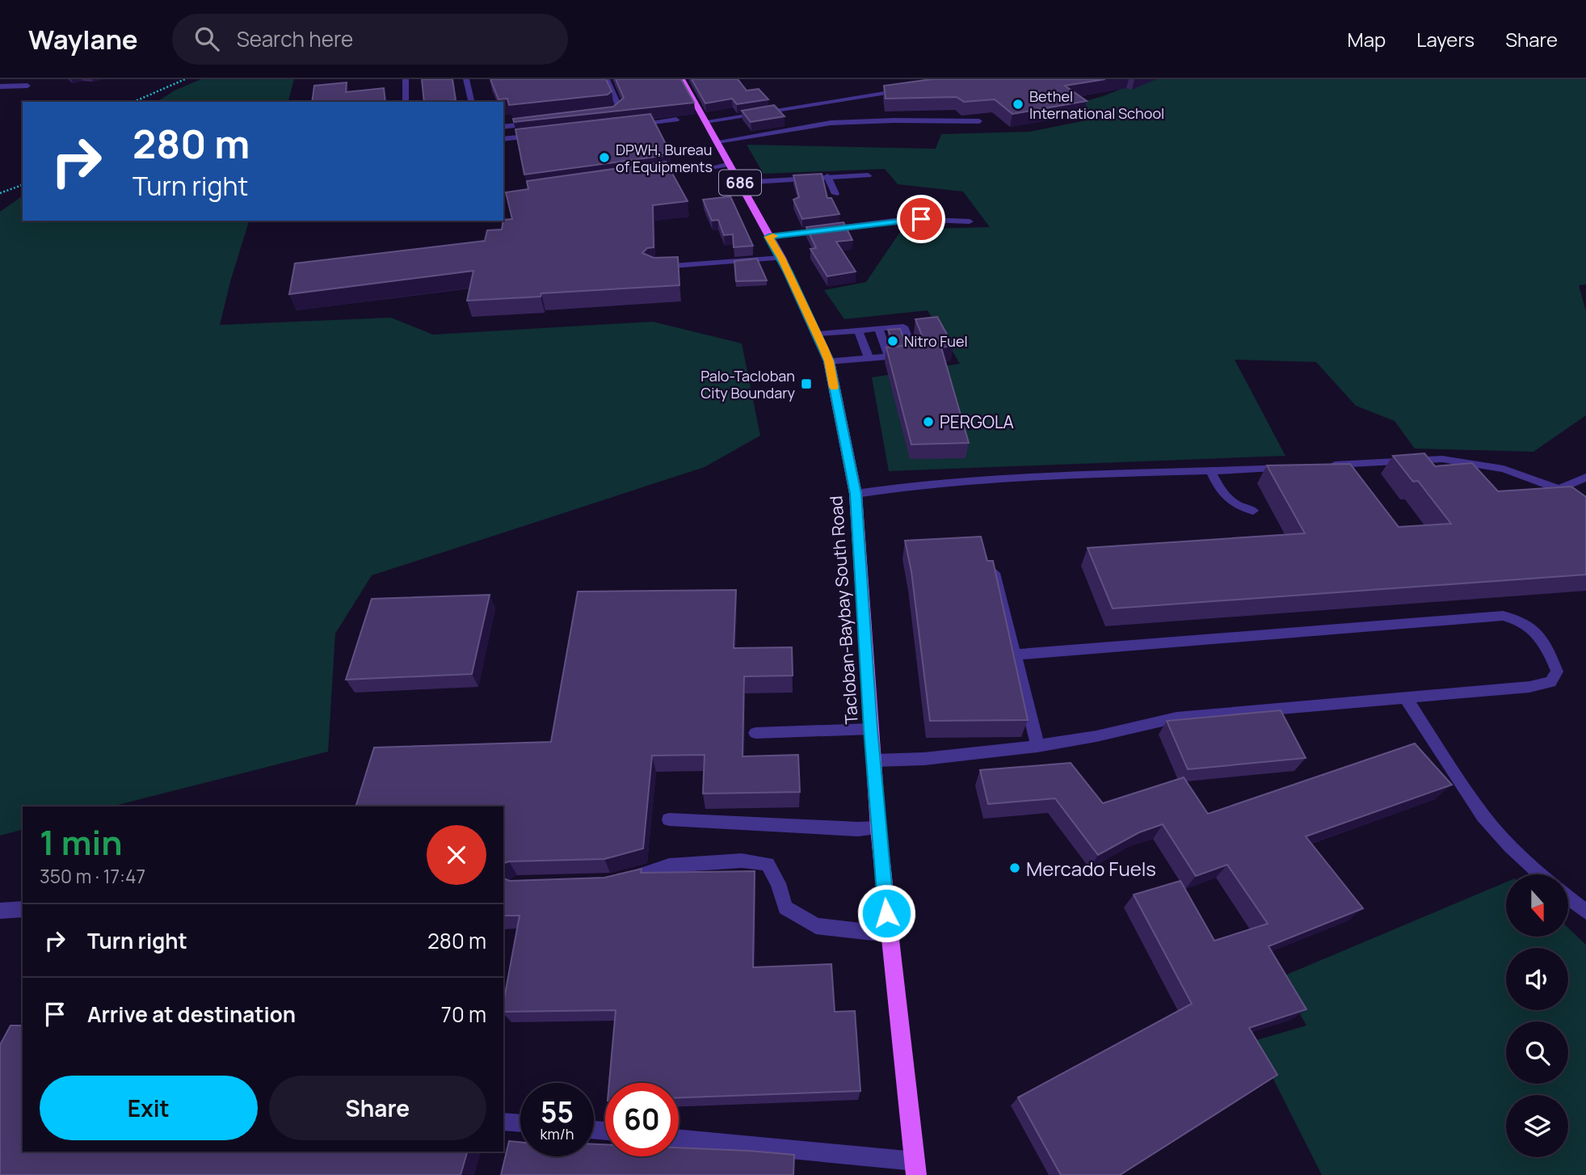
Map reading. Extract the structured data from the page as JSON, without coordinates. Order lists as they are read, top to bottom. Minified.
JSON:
{"streets":{"main road":["686","Tacloban-Baybay South Road"]},"places":{"other":["Bethel International School","DPWH, Bureau of Equipments","Nitro Fuel","PERGOLA","Mercado Fuels"],"transit":["Palo-Tacloban City Boundary"]},"north":"bottom","page":{"header":"Waylane","search":"Search here","nav":["Map","Layers","Share"],"turn":["280 m","Turn right"],"heading":["1 min","350 m · 17:47"],"list":[{"name":"Turn right","value":"280 m"},{"name":"Arrive at destination","value":"70 m"}],"buttons":["Exit","Share"],"speed":"55 km/h","limit":"60"}}
